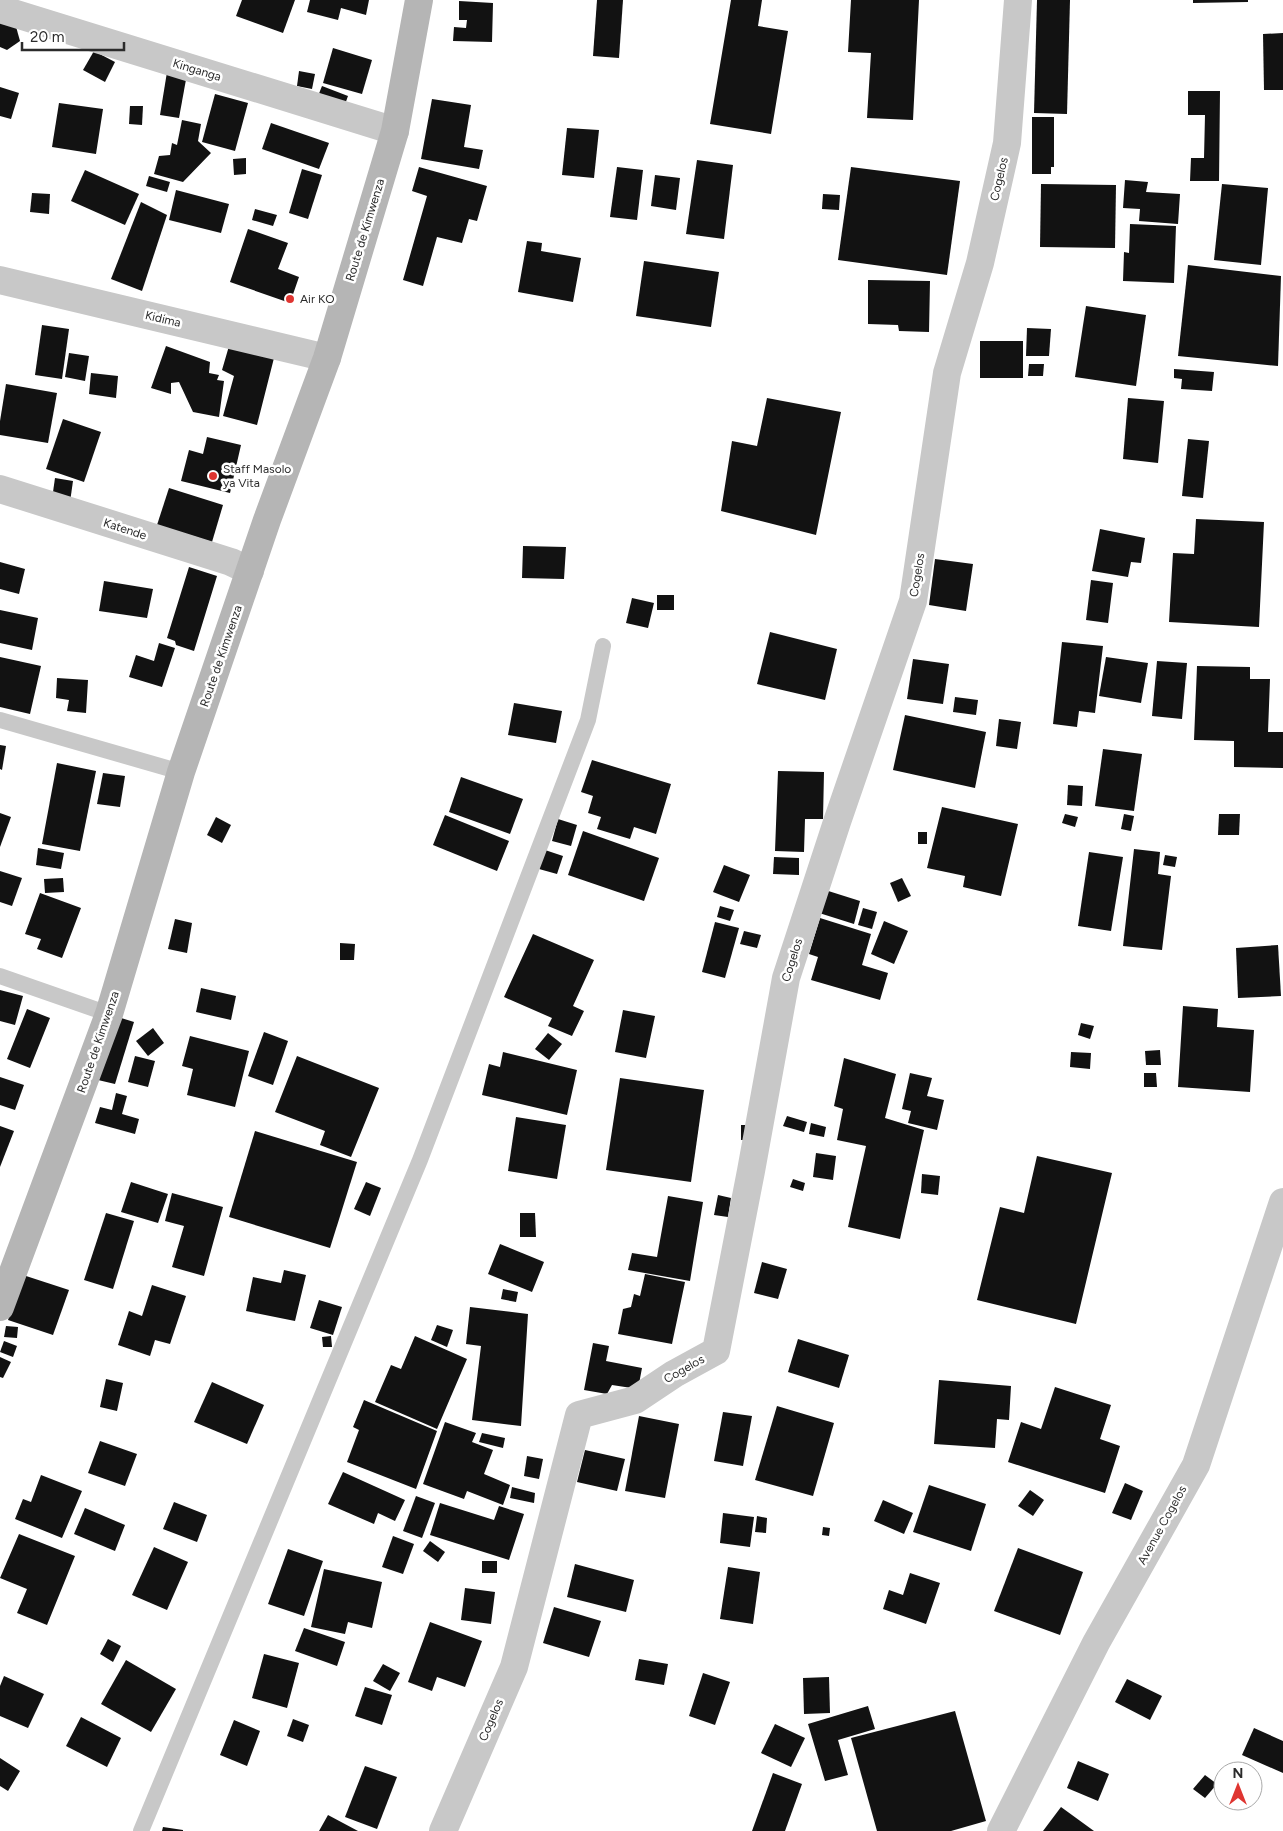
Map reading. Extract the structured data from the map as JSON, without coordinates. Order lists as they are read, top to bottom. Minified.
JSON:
{"streets":{"street":["Kinganga","Cogelos","Route de Kimwenza","Kidima","Katende","Avenue Cogelos"]},"crossings":[["Kinganga","Route de Kimwenza"],["Route de Kimwenza","Kidima"],["Route de Kimwenza","Katende"]],"places":["Air KO","Staff Masolo ya Vita"],"scale_bar":"20 m","north":"top"}
